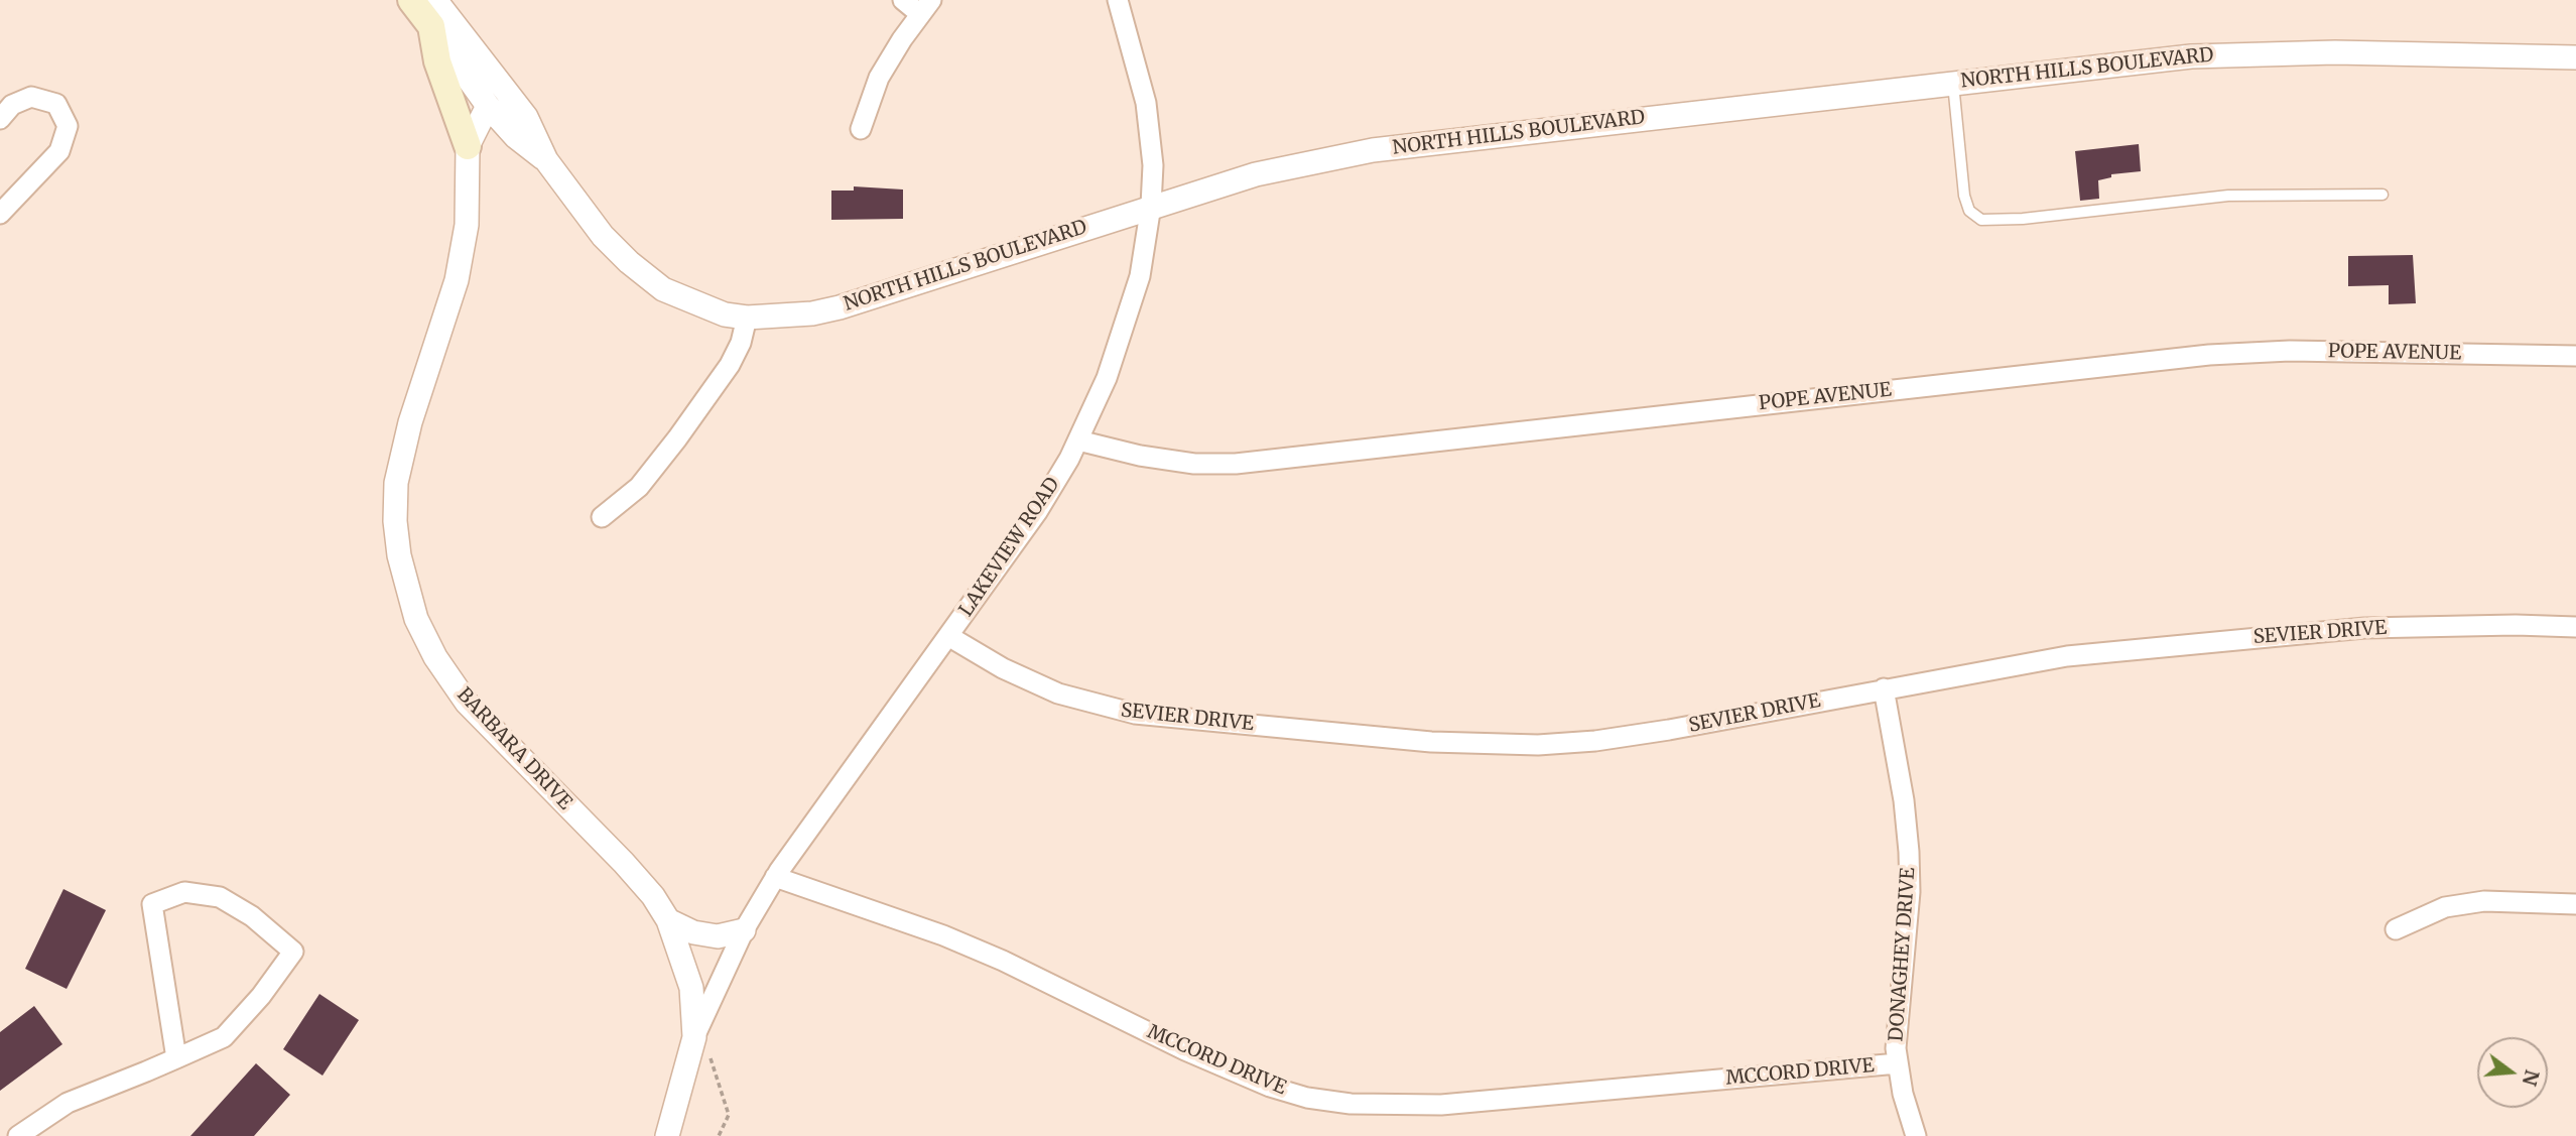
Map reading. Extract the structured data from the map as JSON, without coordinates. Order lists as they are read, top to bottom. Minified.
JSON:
{"streets":{"main road":["NORTH HILLS BOULEVARD"],"street":["POPE AVENUE","LAKEVIEW ROAD","SEVIER DRIVE","BARBARA DRIVE","DONAGHEY DRIVE","MCCORD DRIVE"]},"crossings":[["NORTH HILLS BOULEVARD","LAKEVIEW ROAD"],["POPE AVENUE","LAKEVIEW ROAD"],["LAKEVIEW ROAD","SEVIER DRIVE"],["LAKEVIEW ROAD","BARBARA DRIVE"],["LAKEVIEW ROAD","MCCORD DRIVE"],["SEVIER DRIVE","DONAGHEY DRIVE"],["DONAGHEY DRIVE","MCCORD DRIVE"]],"north":"right"}
